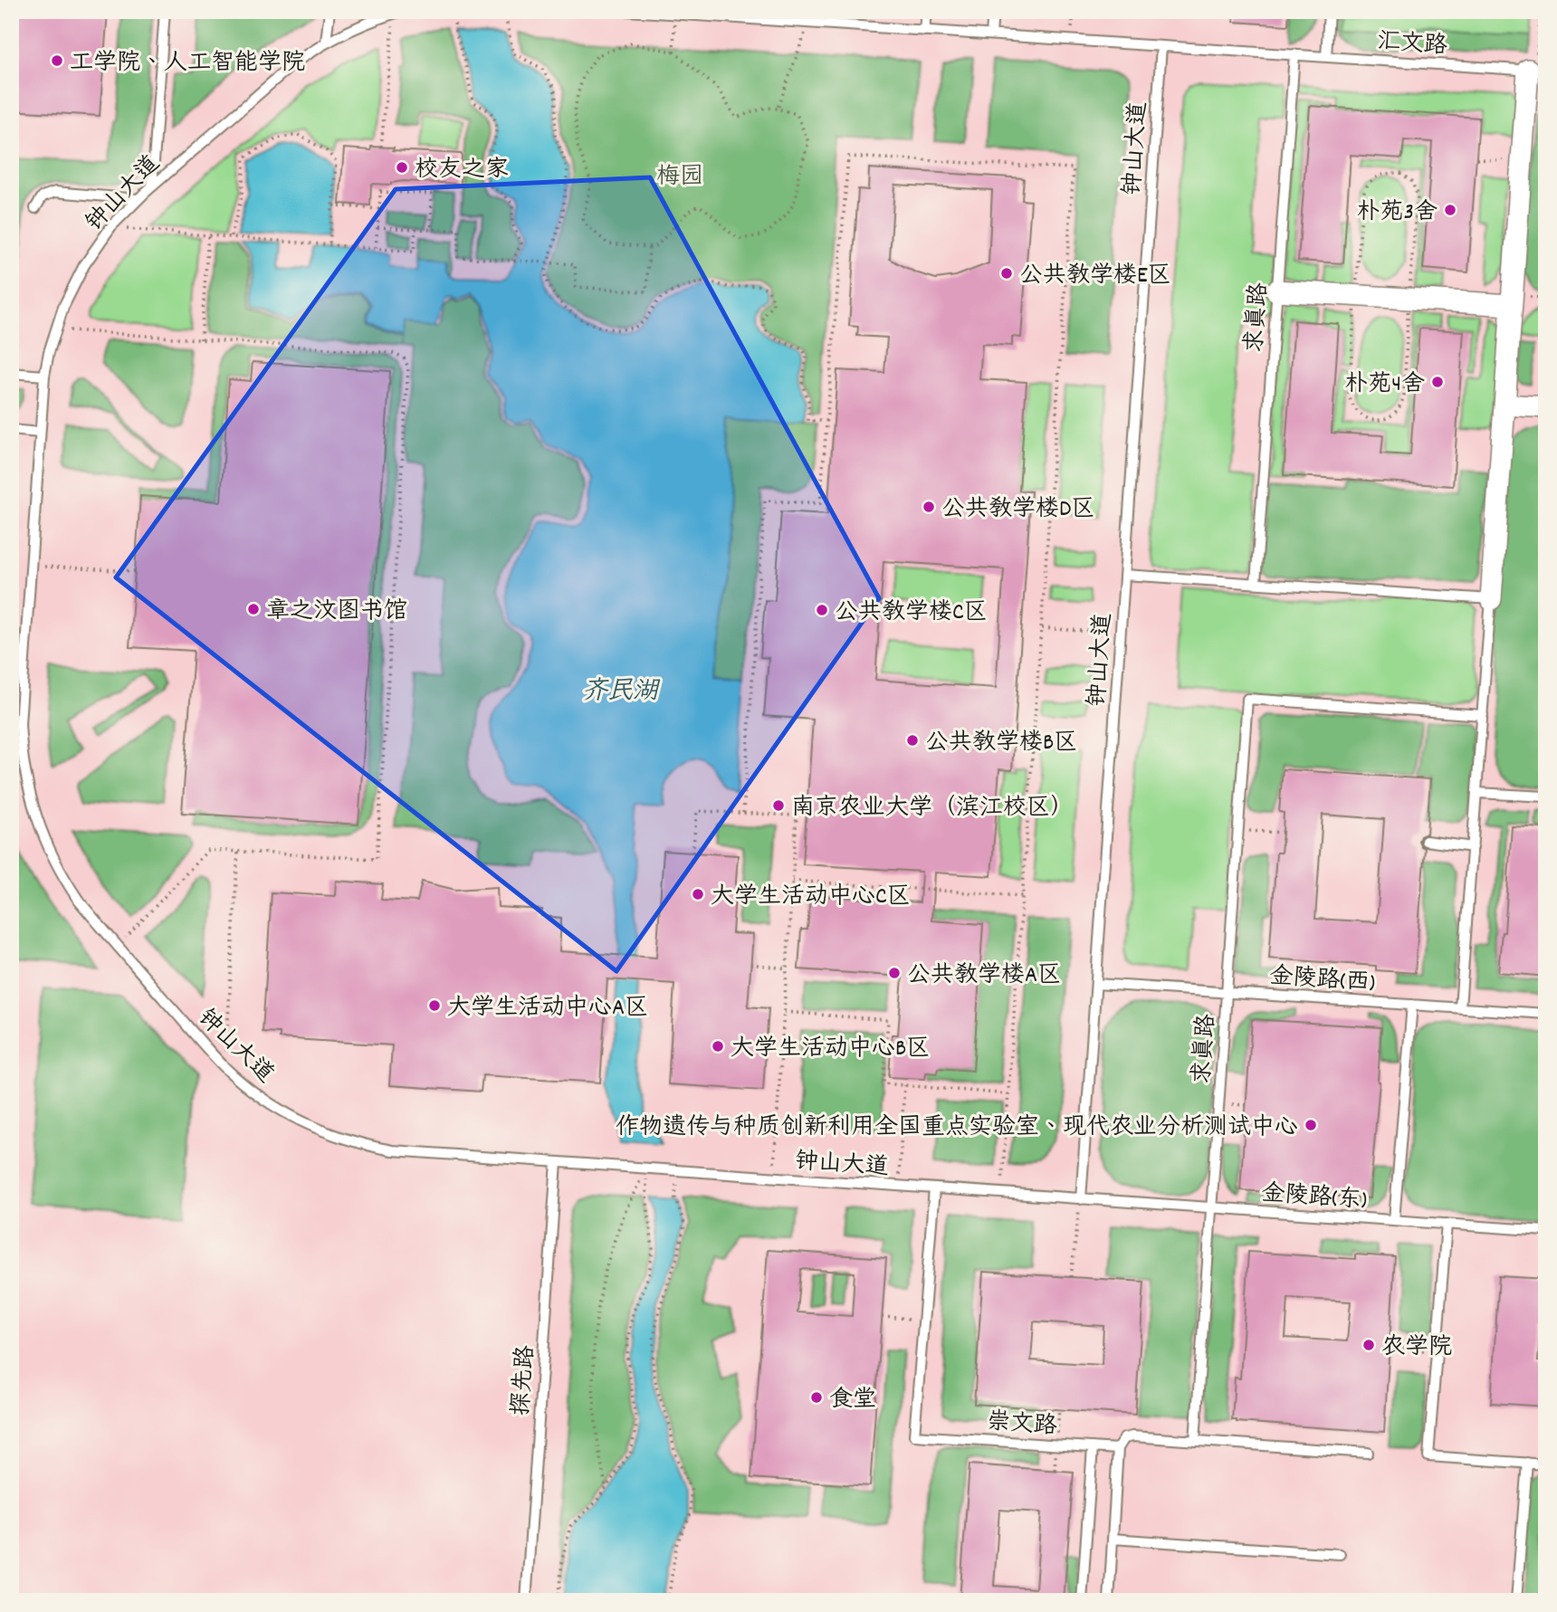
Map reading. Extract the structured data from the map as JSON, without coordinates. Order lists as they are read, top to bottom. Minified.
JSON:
{"streets":{"lane":["汇文路","钟山大道","求真路","金陵路(西)","金陵路(东)","探先路","崇文路"]},"crossings":[["汇文路","钟山大道"],["汇文路","求真路"],["钟山大道","金陵路(西)"],["钟山大道","金陵路(东)"],["钟山大道","探先路"],["钟山大道","崇文路"],["求真路","金陵路(西)"],["求真路","金陵路(东)"],["求真路","崇文路"]],"water":["齐民湖"],"parks":["梅园"],"places":["工学院、人工智能学院","校友之家","朴苑3舍","公共教学楼E区","朴苑4舍","公共教学楼D区","章之汶图书馆","公共教学楼C区","公共教学楼B区","南京农业大学（滨江校区）","大学生活动中心C区","公共教学楼A区","大学生活动中心A区","大学生活动中心B区","作物遗传与种质创新利用全国重点实验室、现代农业分析测试中心","农学院","食堂"]}
